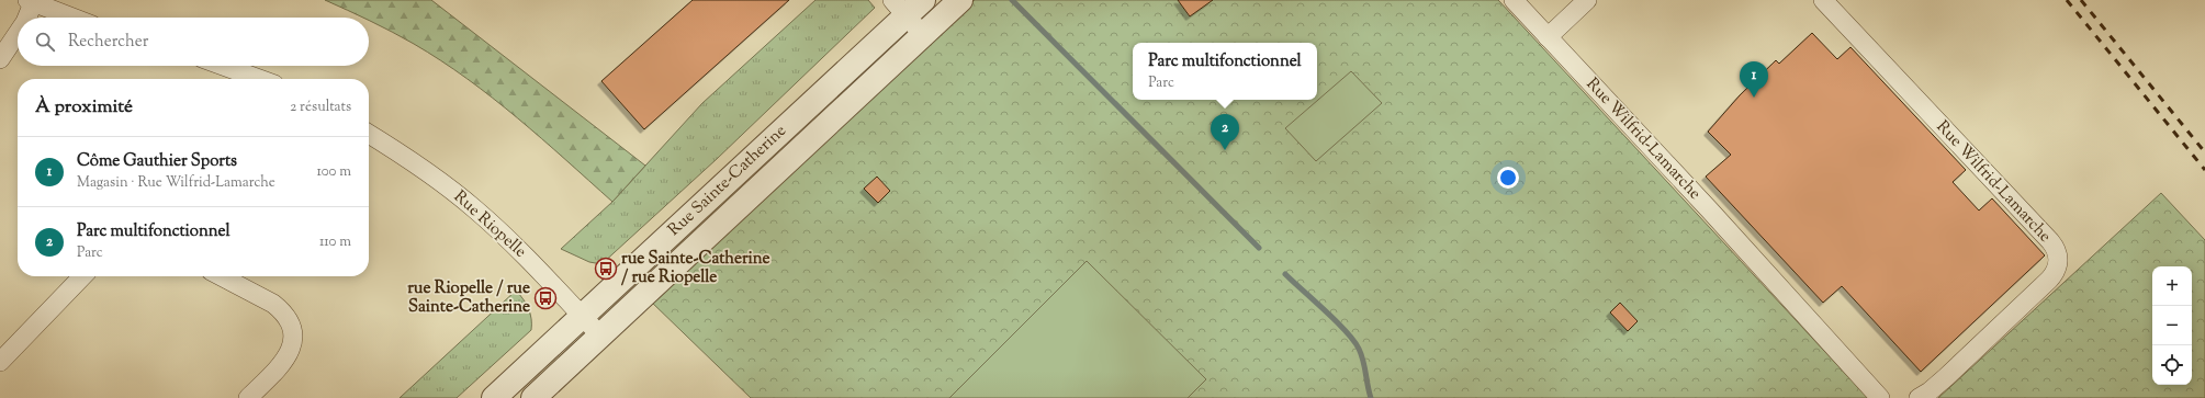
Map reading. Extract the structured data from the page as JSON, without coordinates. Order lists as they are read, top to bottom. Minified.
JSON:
{"streets":{"street":["Rue Wilfrid-Lamarche","Rue Sainte-Catherine","Rue Riopelle"]},"crossings":[["Rue Sainte-Catherine","Rue Riopelle"]],"places":{"bus stop":["rue Sainte-Catherine / rue Riopelle","rue Riopelle / rue Sainte-Catherine"]},"page":{"search":"Rechercher","popup":["Parc multifonctionnel","Parc"],"pins":["1","2"],"heading":["À proximité","2 résultats"],"list":[{"mark":"1","name":"Côme Gauthier Sports","note":"Magasin · Rue Wilfrid-Lamarche","value":"100 m"},{"mark":"2","name":"Parc multifonctionnel","note":"Parc","value":"110 m"}],"map_buttons":["+","−"]}}
